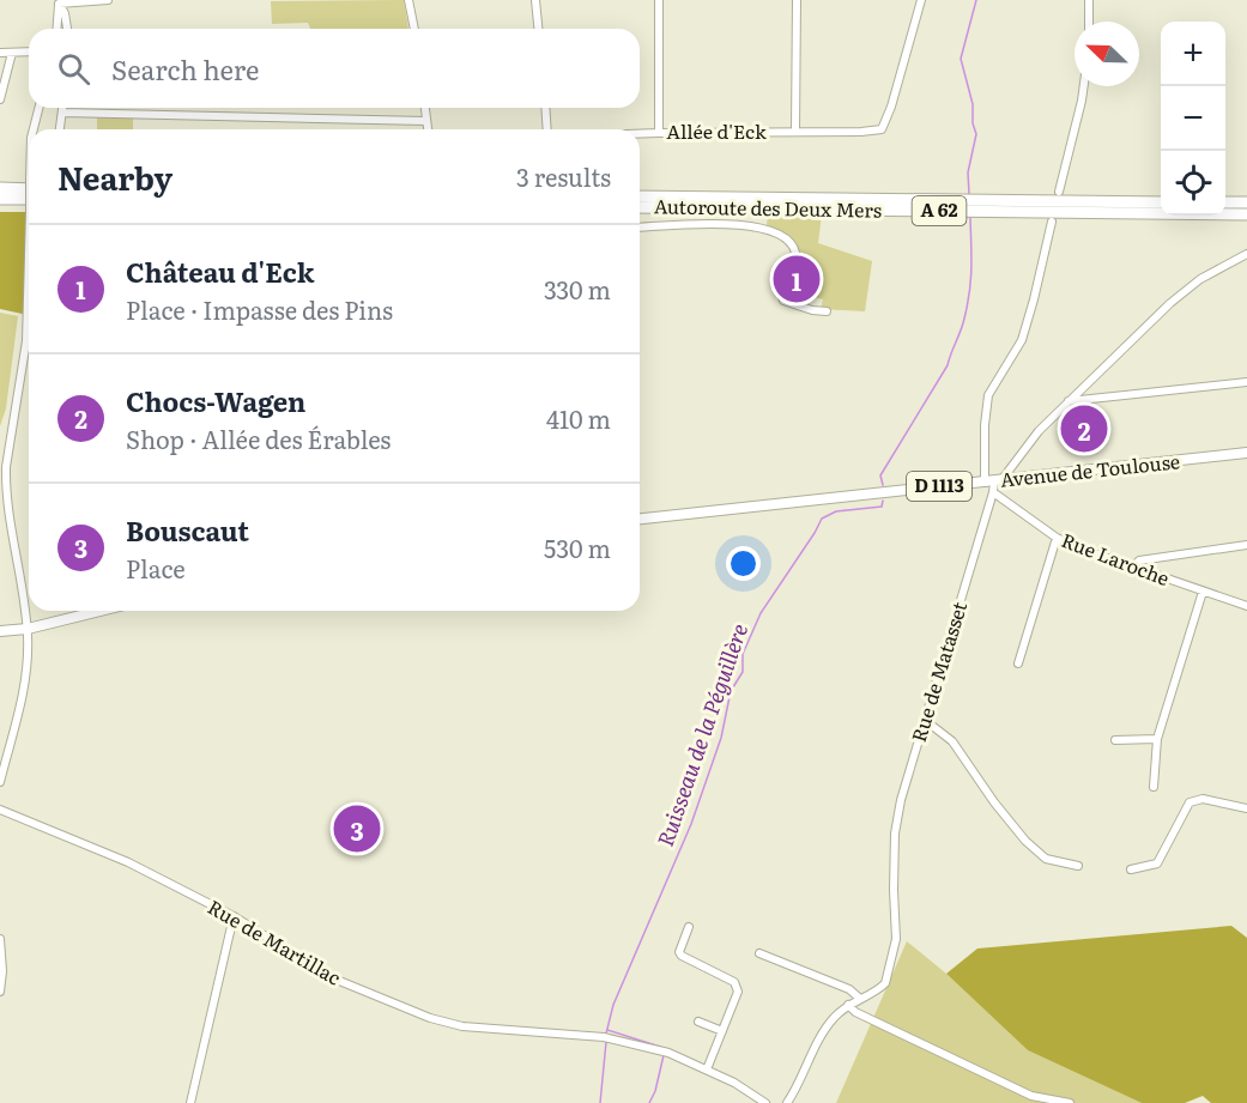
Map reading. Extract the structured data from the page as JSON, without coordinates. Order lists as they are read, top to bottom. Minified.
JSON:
{"streets":{"highway":["Autoroute des Deux Mers","A 62"],"main road":["Avenue de Toulouse","D 1113"],"street":["Allée d'Eck","Rue Laroche","Rue de Matasset","Rue de Martillac"]},"crossings":[["Avenue de Toulouse","Rue Laroche"],["Avenue de Toulouse","Rue de Matasset"],["Rue Laroche","Rue de Matasset"]],"water":["Ruisseau de la Péguillère"],"north":"top left","page":{"map_buttons":["+","−"],"search":"Search here","heading":["Nearby","3 results"],"list":[{"mark":"1","name":"Château d'Eck","note":"Place · Impasse des Pins","value":"330 m"},{"mark":"2","name":"Chocs-Wagen","note":"Shop · Allée des Érables","value":"410 m"},{"mark":"3","name":"Bouscaut","note":"Place","value":"530 m"}],"pins":["1","2","3"]}}
